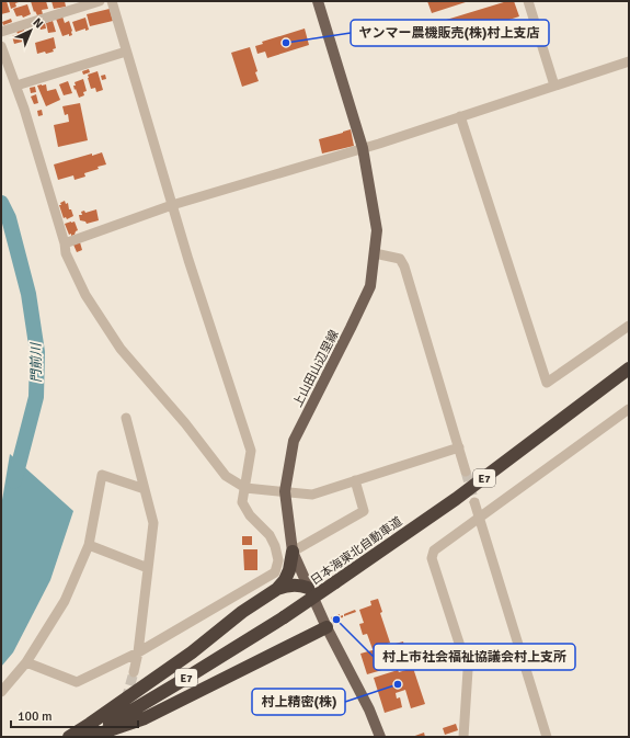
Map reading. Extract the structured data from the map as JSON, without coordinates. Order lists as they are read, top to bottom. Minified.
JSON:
{"streets":{"highway":["E7","日本海東北自動車道"],"main road":["上山田山辺里線"]},"water":["門前川"],"places":["ヤンマー農機販売(株)村上支店","村上市社会福祉協議会村上支所","村上精密(株)"],"scale_bar":"100 m","north":"top right"}
